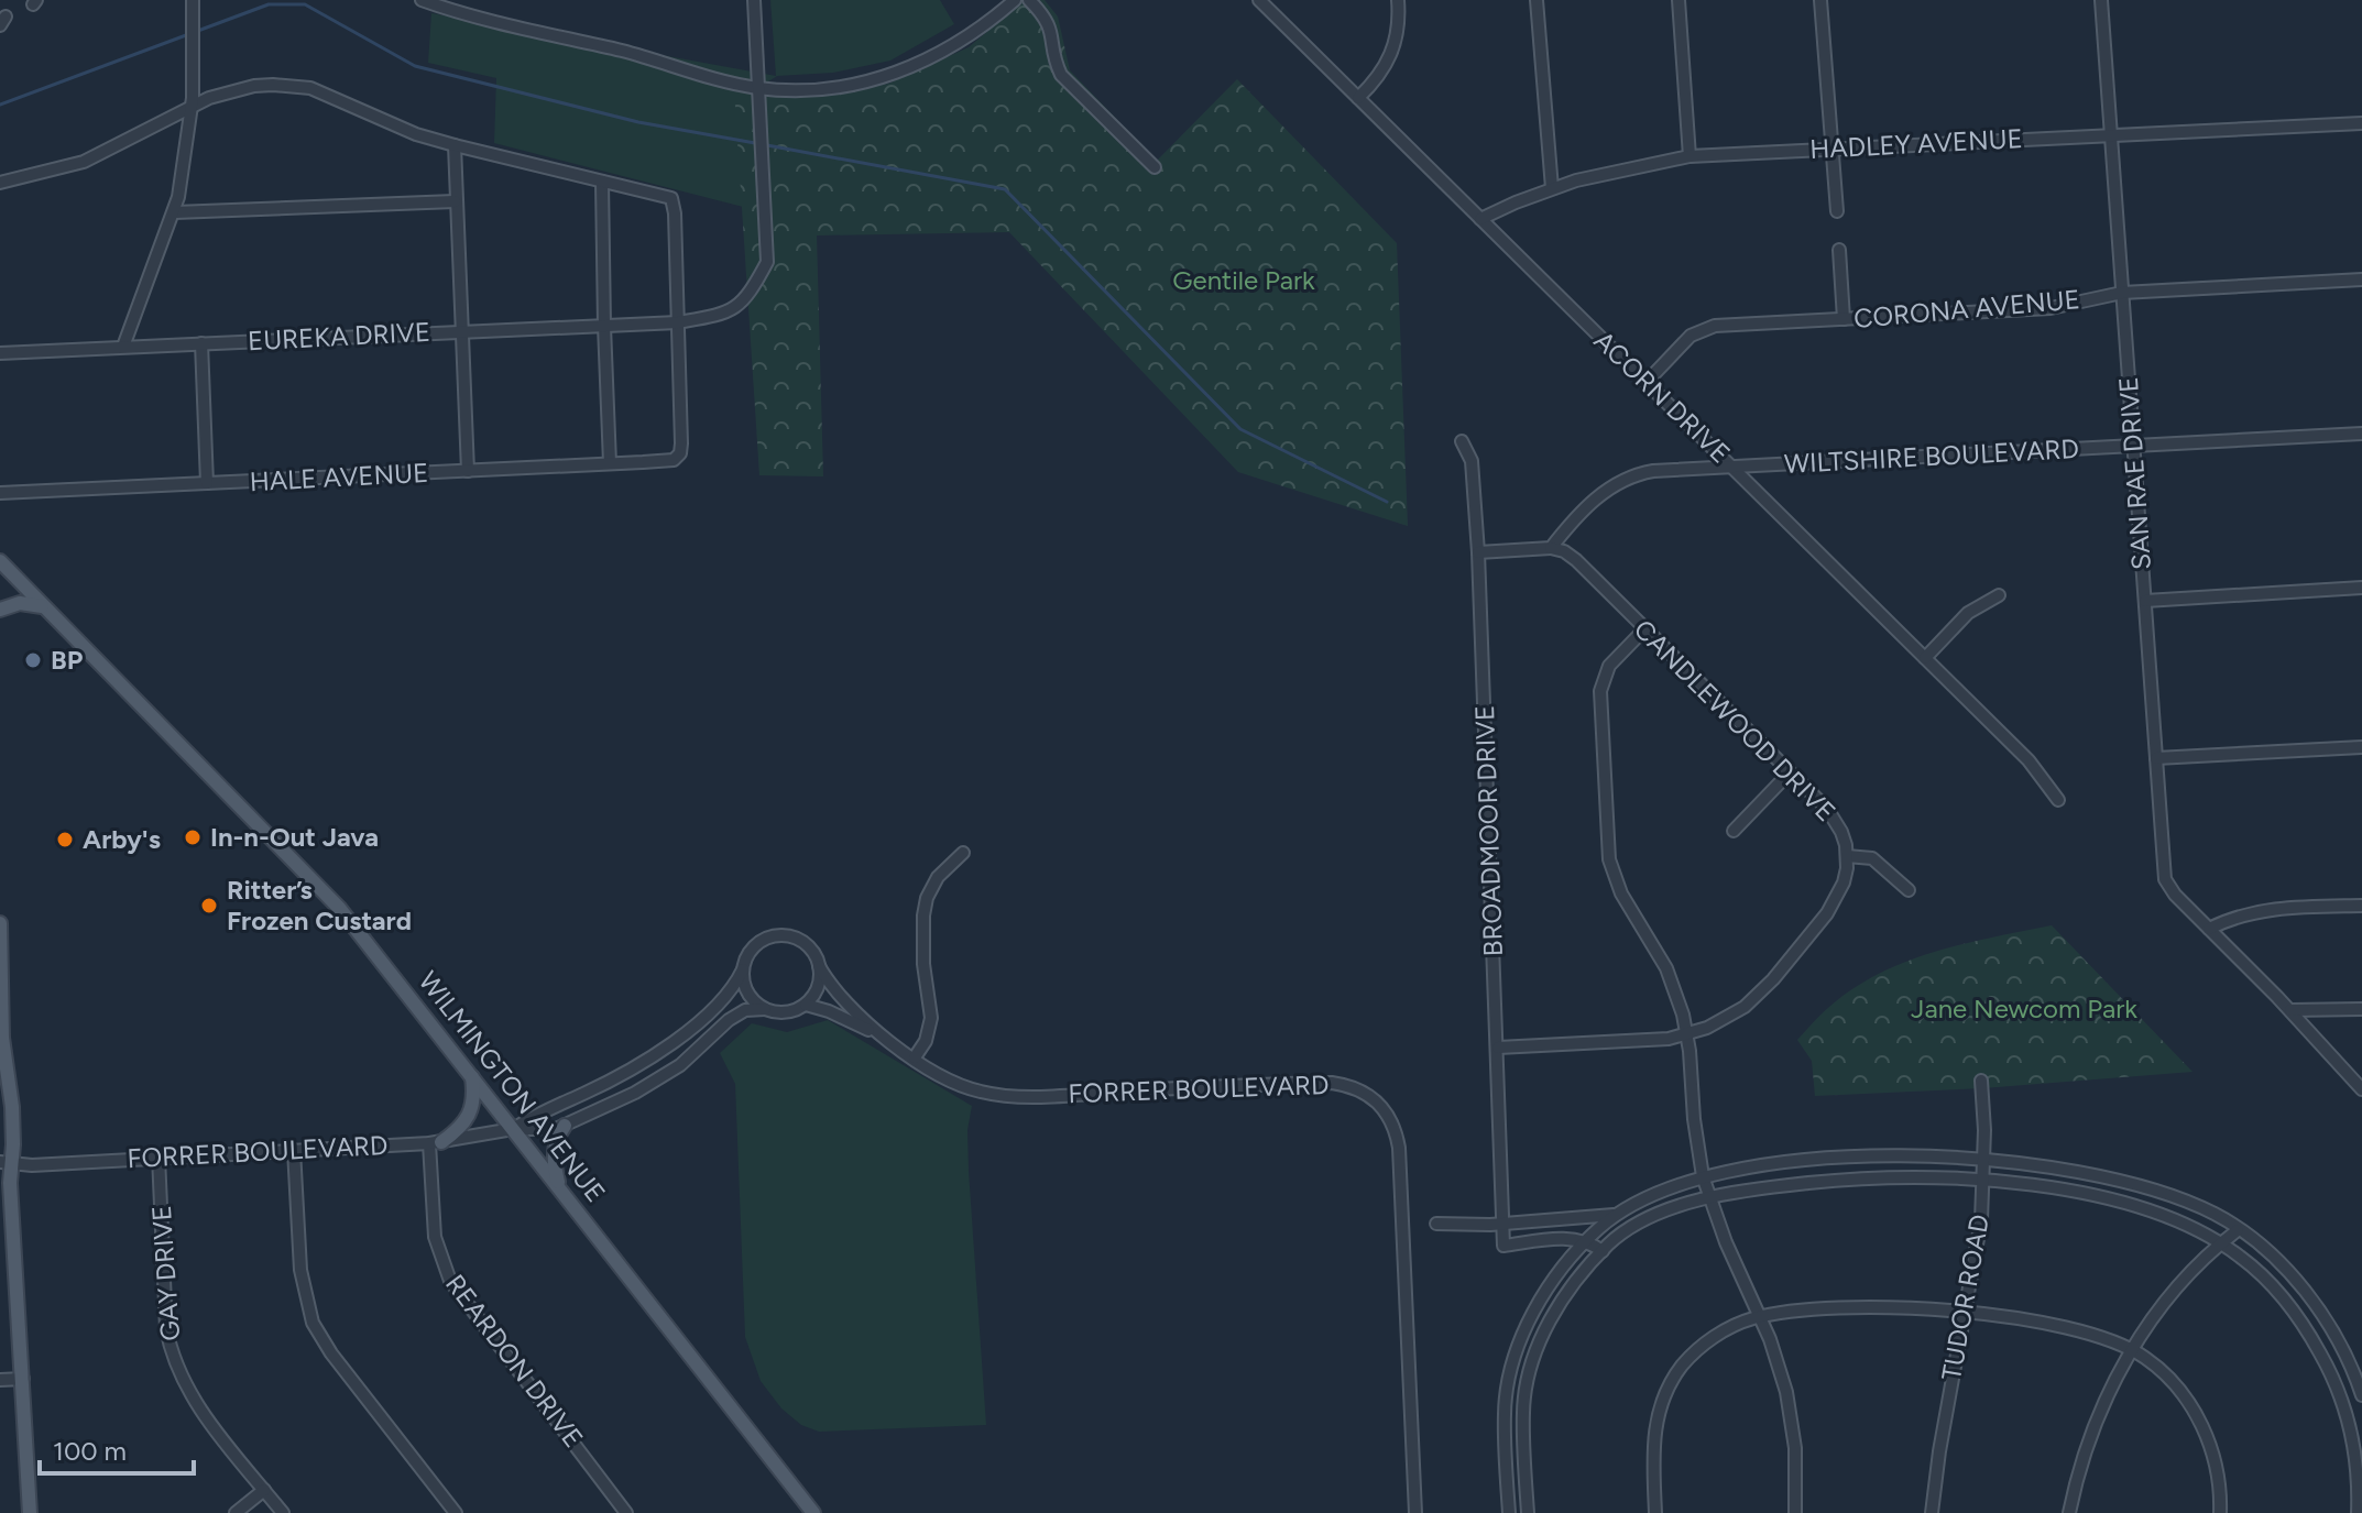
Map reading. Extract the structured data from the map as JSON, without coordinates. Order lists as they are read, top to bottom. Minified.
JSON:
{"streets":{"main road":["WILMINGTON AVENUE"],"street":["HADLEY AVENUE","CORONA AVENUE","EUREKA DRIVE","ACORN DRIVE","WILTSHIRE BOULEVARD","SAN RAE DRIVE","HALE AVENUE","CANDLEWOOD DRIVE","BROADMOOR DRIVE","FORRER BOULEVARD","GAY DRIVE","TUDOR ROAD","REARDON DRIVE"]},"crossings":[["HADLEY AVENUE","ACORN DRIVE"],["HADLEY AVENUE","SAN RAE DRIVE"],["CORONA AVENUE","ACORN DRIVE"],["CORONA AVENUE","SAN RAE DRIVE"],["EUREKA DRIVE","HALE AVENUE"],["ACORN DRIVE","WILTSHIRE BOULEVARD"],["WILTSHIRE BOULEVARD","SAN RAE DRIVE"],["WILTSHIRE BOULEVARD","CANDLEWOOD DRIVE"],["WILMINGTON AVENUE","FORRER BOULEVARD"],["FORRER BOULEVARD","GAY DRIVE"],["FORRER BOULEVARD","REARDON DRIVE"]],"parks":["Gentile Park","Jane Newcom Park"],"places":["BP","In-n-Out Java","Arby's","Ritter’s Frozen Custard"],"scale_bar":"100 m"}
